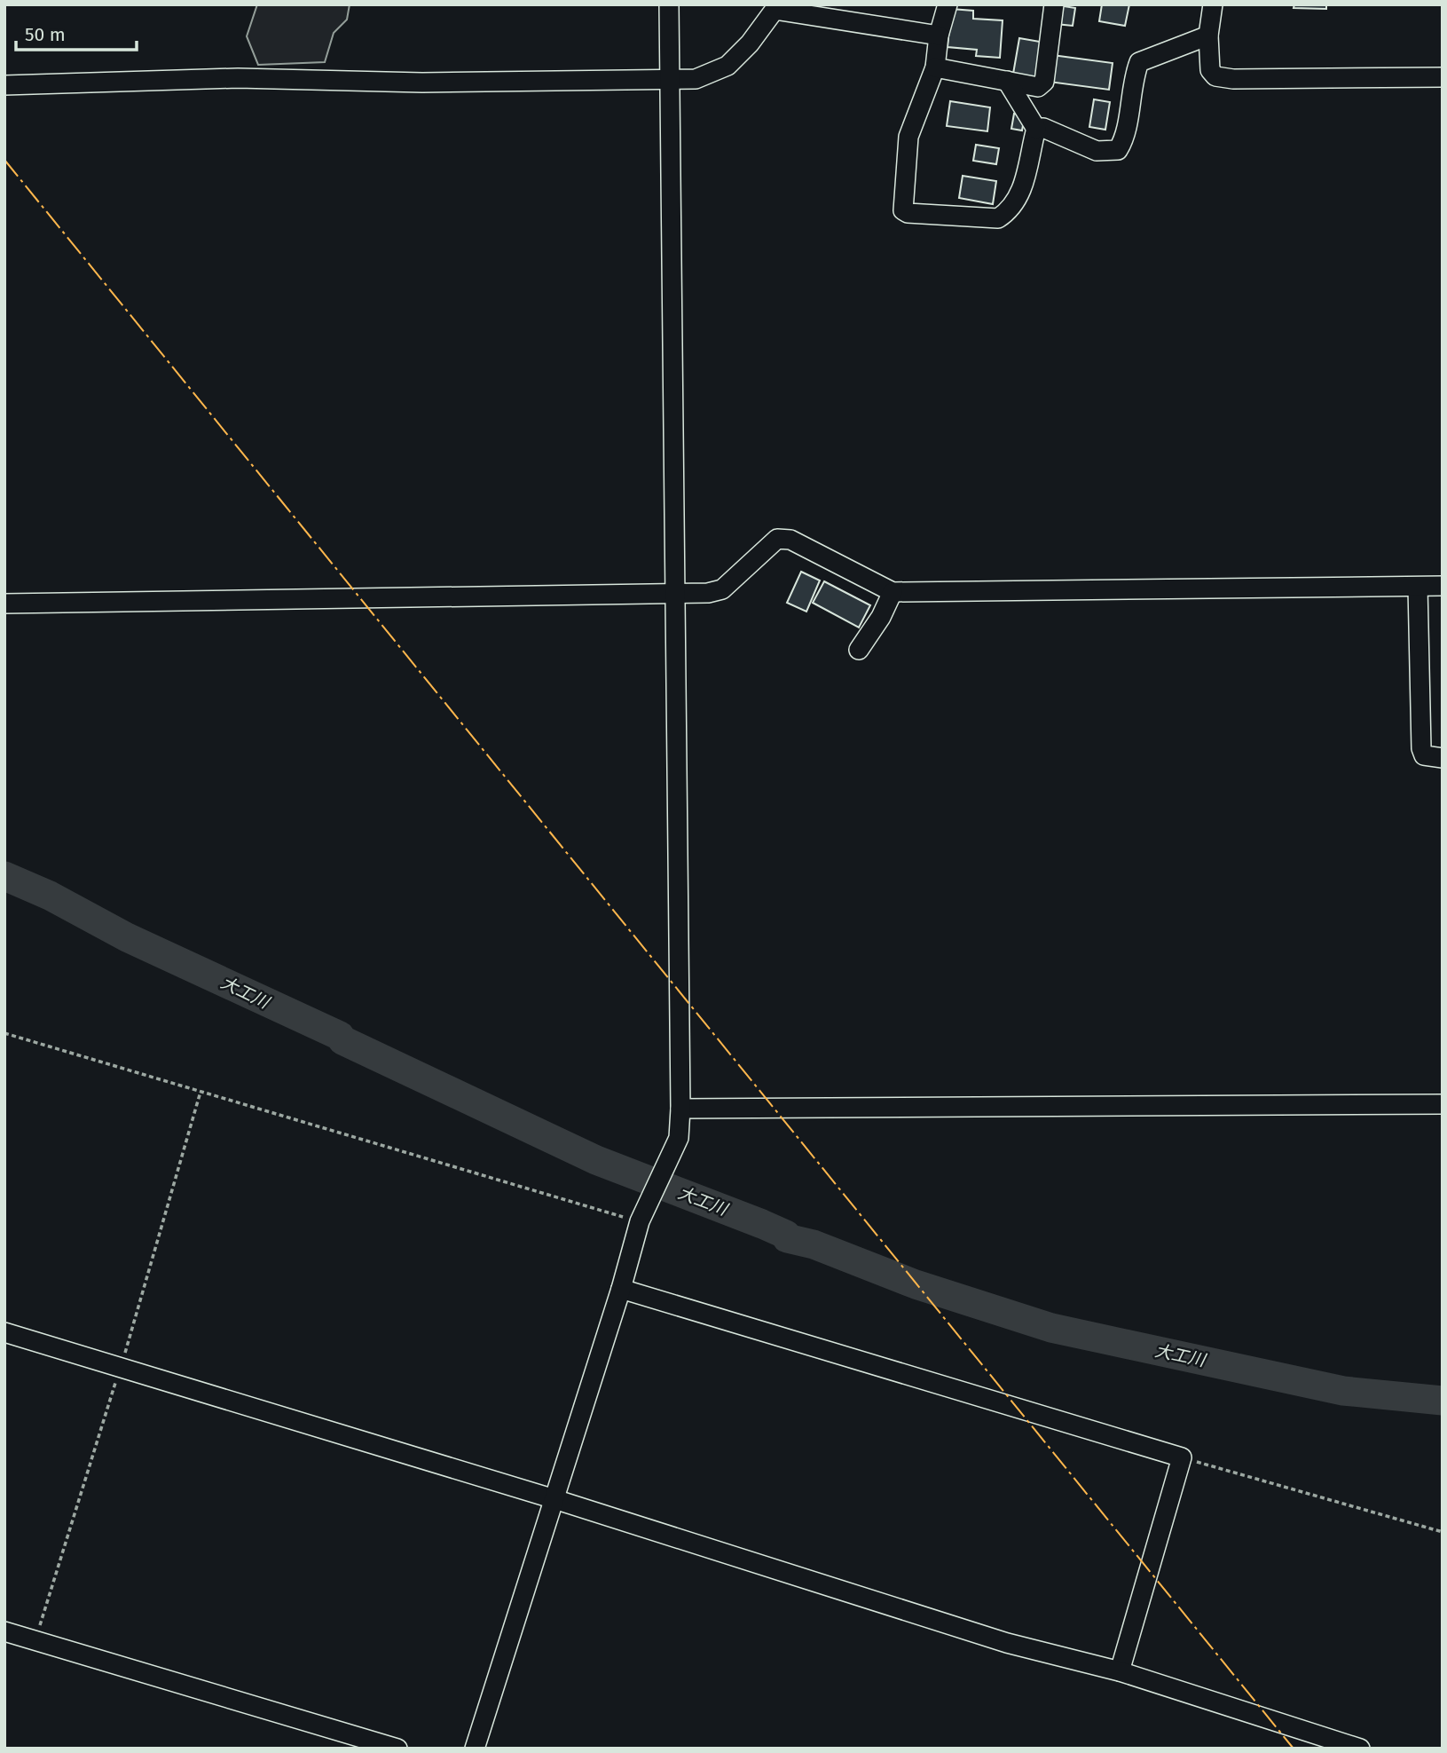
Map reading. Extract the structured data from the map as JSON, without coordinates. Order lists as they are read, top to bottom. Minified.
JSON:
{"water":["大工川"],"scale_bar":"50 m"}
